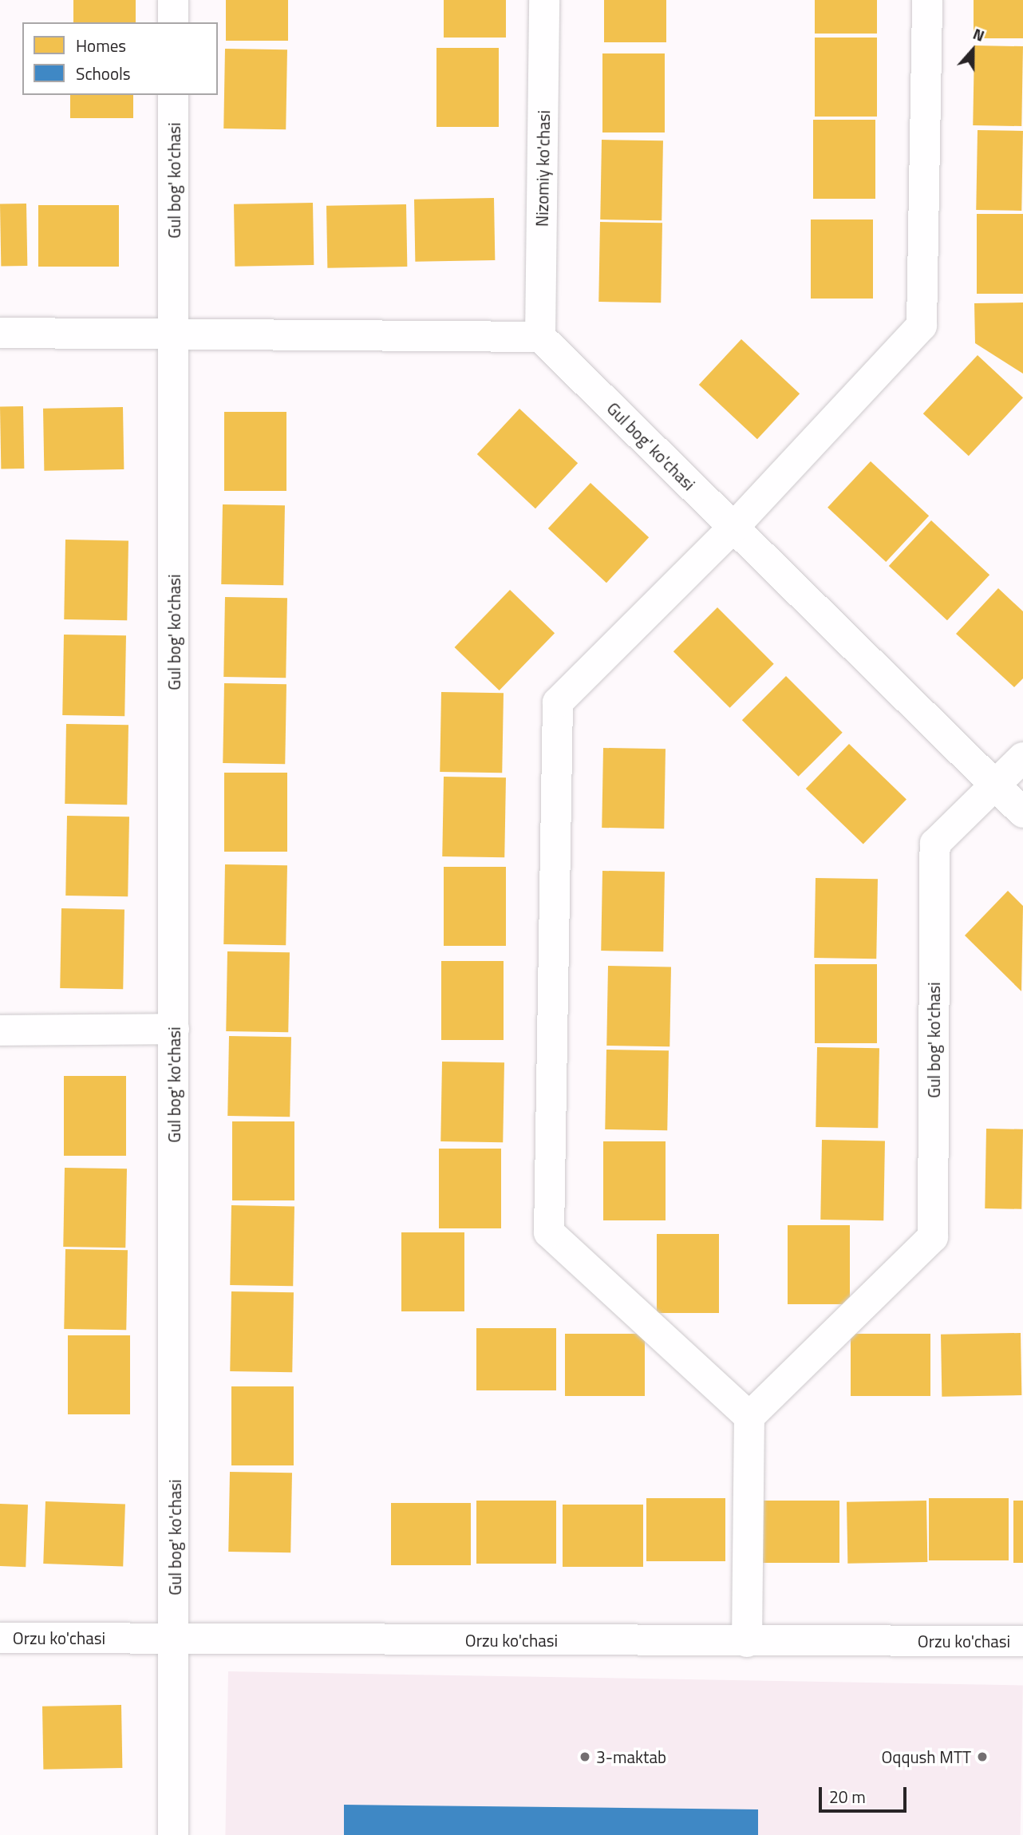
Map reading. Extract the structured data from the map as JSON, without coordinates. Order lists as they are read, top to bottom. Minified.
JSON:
{"streets":{"street":["Nizomiy ko'chasi","Gul bog' ko'chasi","Orzu ko'chasi"]},"crossings":[["Nizomiy ko'chasi","Gul bog' ko'chasi"],["Gul bog' ko'chasi","Orzu ko'chasi"]],"places":["3-maktab","Oqqush MTT"],"legend":["Homes","Schools"],"scale_bar":"20 m","north":"top"}
